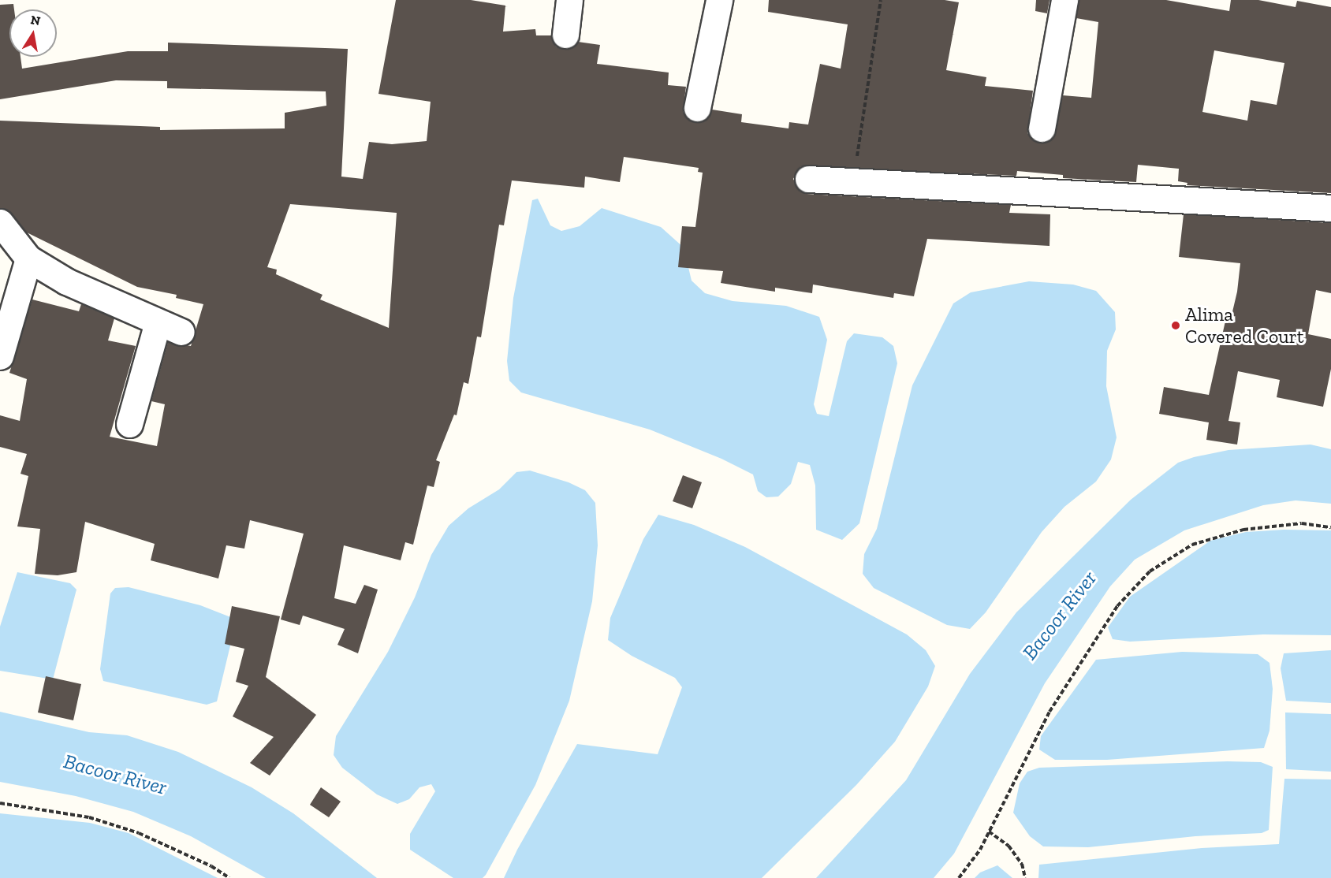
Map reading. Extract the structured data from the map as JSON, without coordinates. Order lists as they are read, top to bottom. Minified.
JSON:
{"water":["Bacoor River"],"places":["Alima Covered Court"],"north":"top"}
